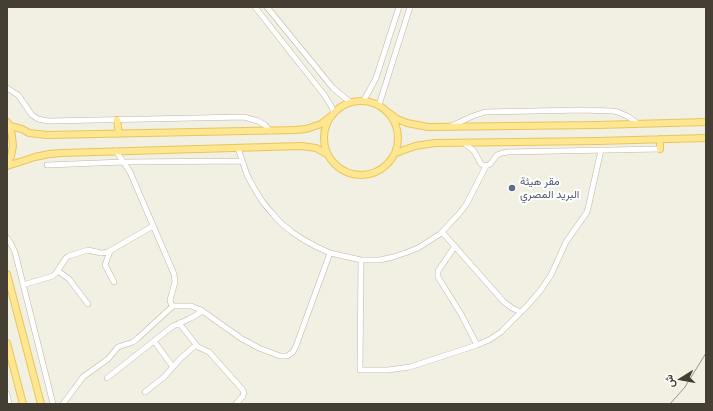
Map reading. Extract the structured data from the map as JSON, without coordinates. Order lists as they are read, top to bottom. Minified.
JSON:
{"places":["مقر هيئة البريد المصري"],"north":"left"}
